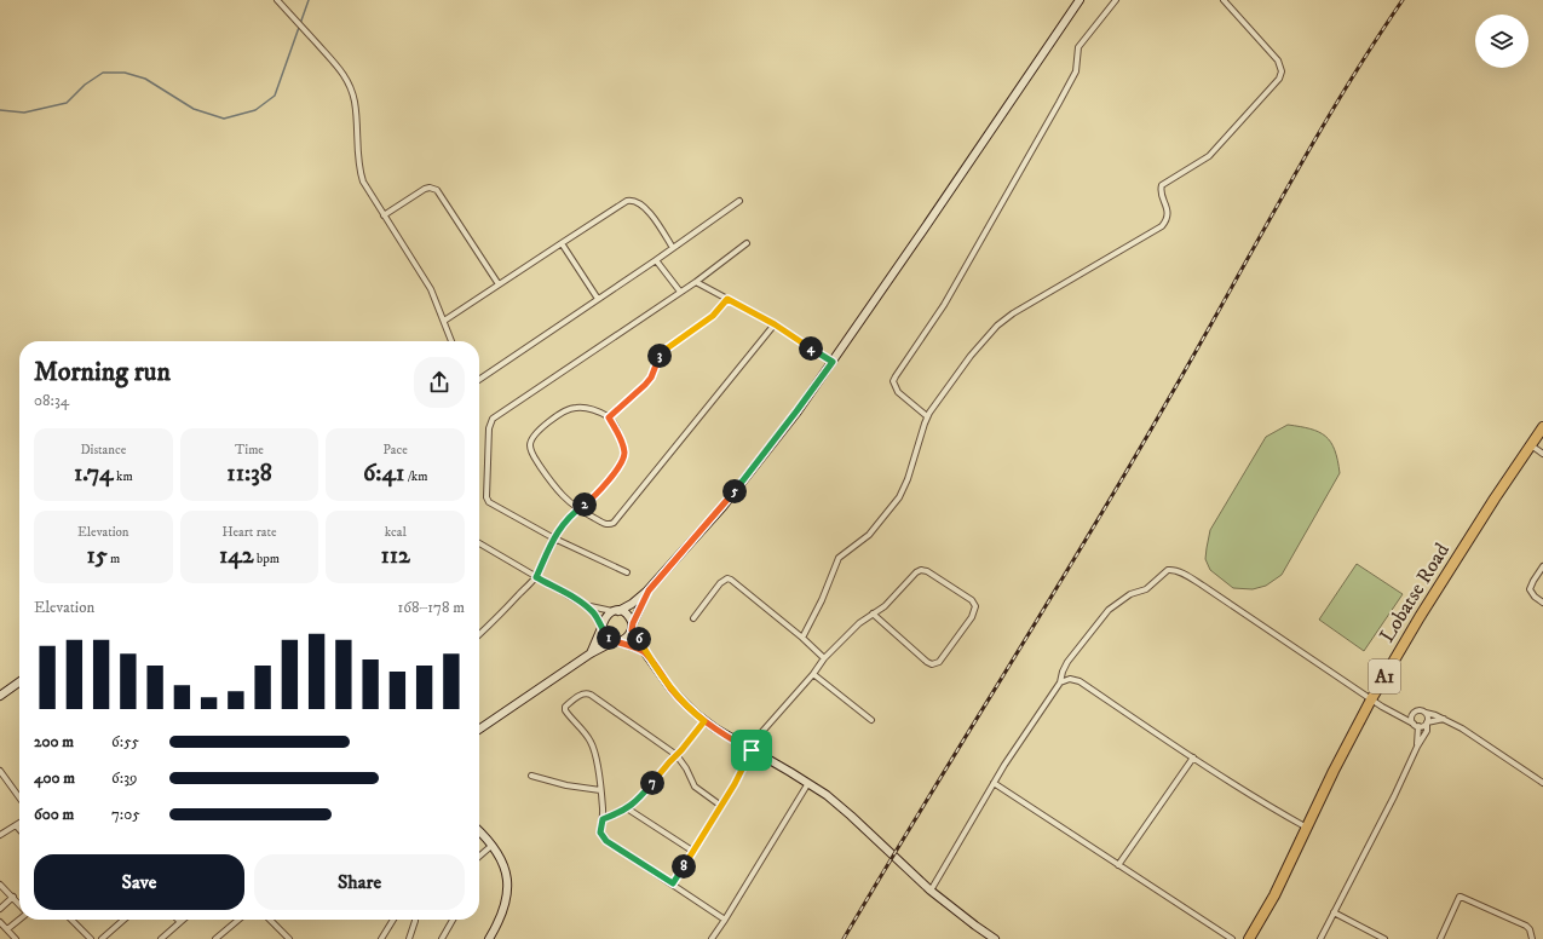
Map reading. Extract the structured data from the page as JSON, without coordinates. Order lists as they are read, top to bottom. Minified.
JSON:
{"streets":{"highway":["Lobatse Road","A1"]},"page":{"pins":["4","3","5","2","1","6","7","8"],"heading":["Morning run","08:34"],"stats":[["Distance","1.74 km"],["Time","11:38"],["Pace","6:41 /km"],["Elevation","15 m"],["Heart rate","142 bpm"],["kcal","112"]],"chart":["Elevation","168–178 m"],"list":[{"name":"200 m","note":"6:55"},{"name":"400 m","note":"6:39"},{"name":"600 m","note":"7:05"}],"buttons":["Save","Share"]}}
